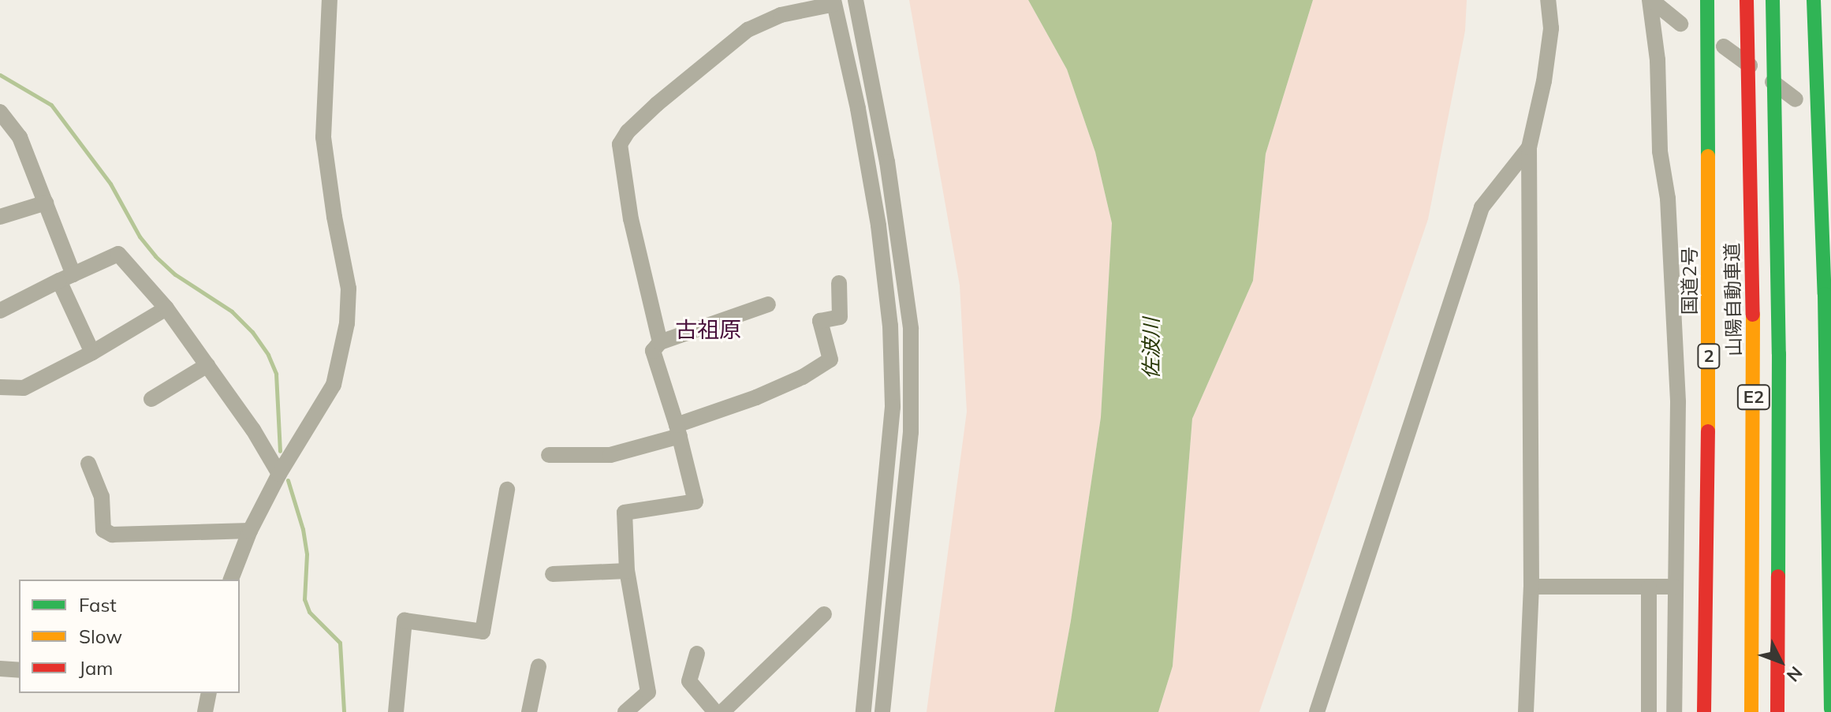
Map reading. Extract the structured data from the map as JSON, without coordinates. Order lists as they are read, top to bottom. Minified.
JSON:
{"streets":{"highway":["国道2号","山陽自動車道","2","E2"]},"districts":["古祖原"],"water":["佐波川"],"legend":["Fast","Slow","Jam"],"north":"bottom right"}
